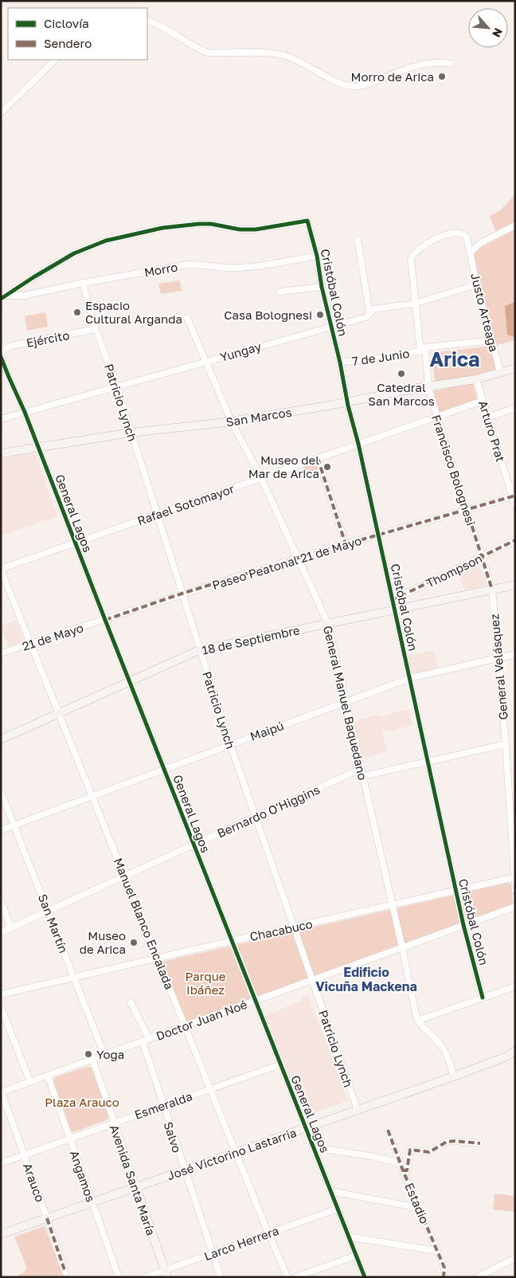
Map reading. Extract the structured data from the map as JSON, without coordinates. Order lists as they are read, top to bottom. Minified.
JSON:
{"streets":{"main road":["San Marcos","18 de Septiembre","José Victorino Lastarria","Avenida Santa María"],"street":["Morro","Cristóbal Colón","Justo Arteaga","Ejército","Yungay","7 de Junio","Patricio Lynch","Arturo Prat","Francisco Bolognesi","Rafael Sotomayor","General Lagos","Paseo Peatonal 21 de Mayo","Thompson","21 de Mayo","General Velásquez","General Manuel Baquedano","Maipú","Bernardo O'Higgins","San Martín","Manuel Blanco Encalada","Chacabuco","Doctor Juan Noé","Esmeralda","Salvo","Angamos","Arauco","Estadio","Larco Herrera"]},"crossings":[["Morro","Cristóbal Colón"],["Morro","Patricio Lynch"],["Cristóbal Colón","Yungay"],["Cristóbal Colón","7 de Junio"],["Cristóbal Colón","San Marcos"],["Cristóbal Colón","Rafael Sotomayor"],["Cristóbal Colón","Paseo Peatonal 21 de Mayo"],["Cristóbal Colón","Thompson"],["Cristóbal Colón","18 de Septiembre"],["Cristóbal Colón","Maipú"],["Cristóbal Colón","Chacabuco"],["Cristóbal Colón","Doctor Juan Noé"],["Justo Arteaga","Yungay"],["Justo Arteaga","7 de Junio"],["Justo Arteaga","San Marcos"],["Justo Arteaga","Francisco Bolognesi"],["Ejército","Patricio Lynch"],["Yungay","Patricio Lynch"],["Yungay","Francisco Bolognesi"],["Yungay","General Lagos"],["Yungay","General Manuel Baquedano"],["7 de Junio","Francisco Bolognesi"],["Patricio Lynch","San Marcos"],["Patricio Lynch","Rafael Sotomayor"],["Patricio Lynch","Paseo Peatonal 21 de Mayo"],["Patricio Lynch","18 de Septiembre"],["Patricio Lynch","Maipú"],["Patricio Lynch","Bernardo O'Higgins"],["Patricio Lynch","Chacabuco"],["Patricio Lynch","Doctor Juan Noé"],["Patricio Lynch","José Victorino Lastarria"],["San Marcos","Arturo Prat"],["San Marcos","Francisco Bolognesi"],["San Marcos","General Lagos"],["San Marcos","General Manuel Baquedano"],["Arturo Prat","Rafael Sotomayor"],["Arturo Prat","Paseo Peatonal 21 de Mayo"],["Francisco Bolognesi","Rafael Sotomayor"],["Francisco Bolognesi","Paseo Peatonal 21 de Mayo"],["Francisco Bolognesi","Thompson"],["Francisco Bolognesi","18 de Septiembre"],["Francisco Bolognesi","General Velásquez"],["Rafael Sotomayor","General Lagos"],["Rafael Sotomayor","General Manuel Baquedano"],["Rafael Sotomayor","Manuel Blanco Encalada"],["General Lagos","Paseo Peatonal 21 de Mayo"],["General Lagos","21 de Mayo"],["General Lagos","18 de Septiembre"],["General Lagos","Maipú"],["General Lagos","Bernardo O'Higgins"],["General Lagos","Chacabuco"],["General Lagos","Doctor Juan Noé"],["General Lagos","Esmeralda"],["General Lagos","José Victorino Lastarria"],["General Lagos","Larco Herrera"],["Paseo Peatonal 21 de Mayo","21 de Mayo"],["Paseo Peatonal 21 de Mayo","General Manuel Baquedano"],["21 de Mayo","Manuel Blanco Encalada"],["18 de Septiembre","General Velásquez"],["18 de Septiembre","General Manuel Baquedano"],["18 de Septiembre","Manuel Blanco Encalada"],["General Velásquez","Maipú"],["General Velásquez","Chacabuco"],["General Manuel Baquedano","Maipú"],["General Manuel Baquedano","Bernardo O'Higgins"],["General Manuel Baquedano","Chacabuco"],["General Manuel Baquedano","Doctor Juan Noé"],["Maipú","San Martín"],["Maipú","Manuel Blanco Encalada"],["Bernardo O'Higgins","San Martín"],["Bernardo O'Higgins","Manuel Blanco Encalada"],["San Martín","Chacabuco"],["San Martín","Doctor Juan Noé"],["Manuel Blanco Encalada","Chacabuco"],["Manuel Blanco Encalada","Doctor Juan Noé"],["Manuel Blanco Encalada","Esmeralda"],["Manuel Blanco Encalada","José Victorino Lastarria"],["Manuel Blanco Encalada","Larco Herrera"],["Doctor Juan Noé","Salvo"],["Doctor Juan Noé","Angamos"],["Doctor Juan Noé","Avenida Santa María"],["Doctor Juan Noé","Arauco"],["Esmeralda","Salvo"],["Esmeralda","Angamos"],["Esmeralda","Avenida Santa María"],["Esmeralda","Arauco"],["Salvo","José Victorino Lastarria"],["Salvo","Larco Herrera"],["José Victorino Lastarria","Angamos"],["José Victorino Lastarria","Avenida Santa María"],["José Victorino Lastarria","Arauco"],["Avenida Santa María","Larco Herrera"]],"districts":["Arica","Edificio Vicuña Mackena"],"parks":["Parque Ibáñez","Plaza Arauco"],"places":["Morro de Arica","Espacio Cultural Arganda","Casa Bolognesi","Catedral San Marcos","Museo del Mar de Arica","Museo de Arica","Yoga"],"legend":["Ciclovía","Sendero"],"north":"bottom right"}
